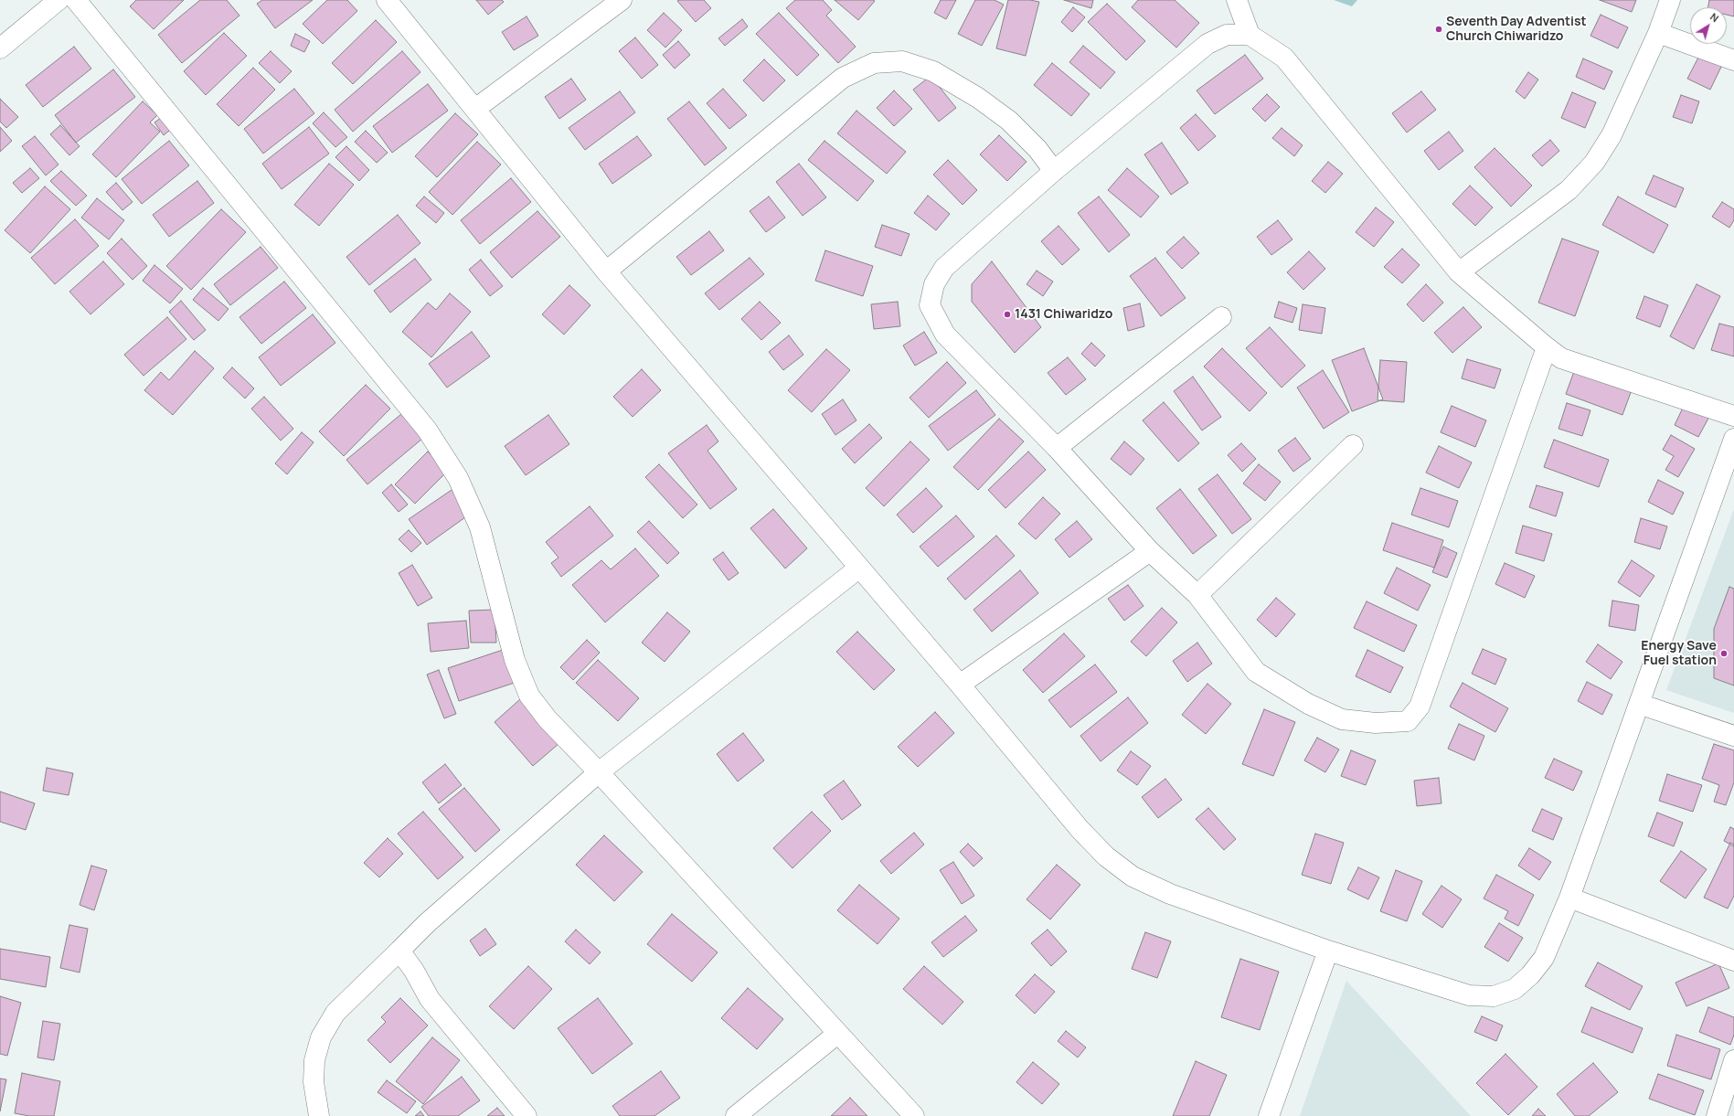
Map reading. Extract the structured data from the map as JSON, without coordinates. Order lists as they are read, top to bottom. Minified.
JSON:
{"places":["Seventh Day Adventist Church Chiwaridzo","1431 Chiwaridzo","Energy Save Fuel station"],"north":"top right"}
